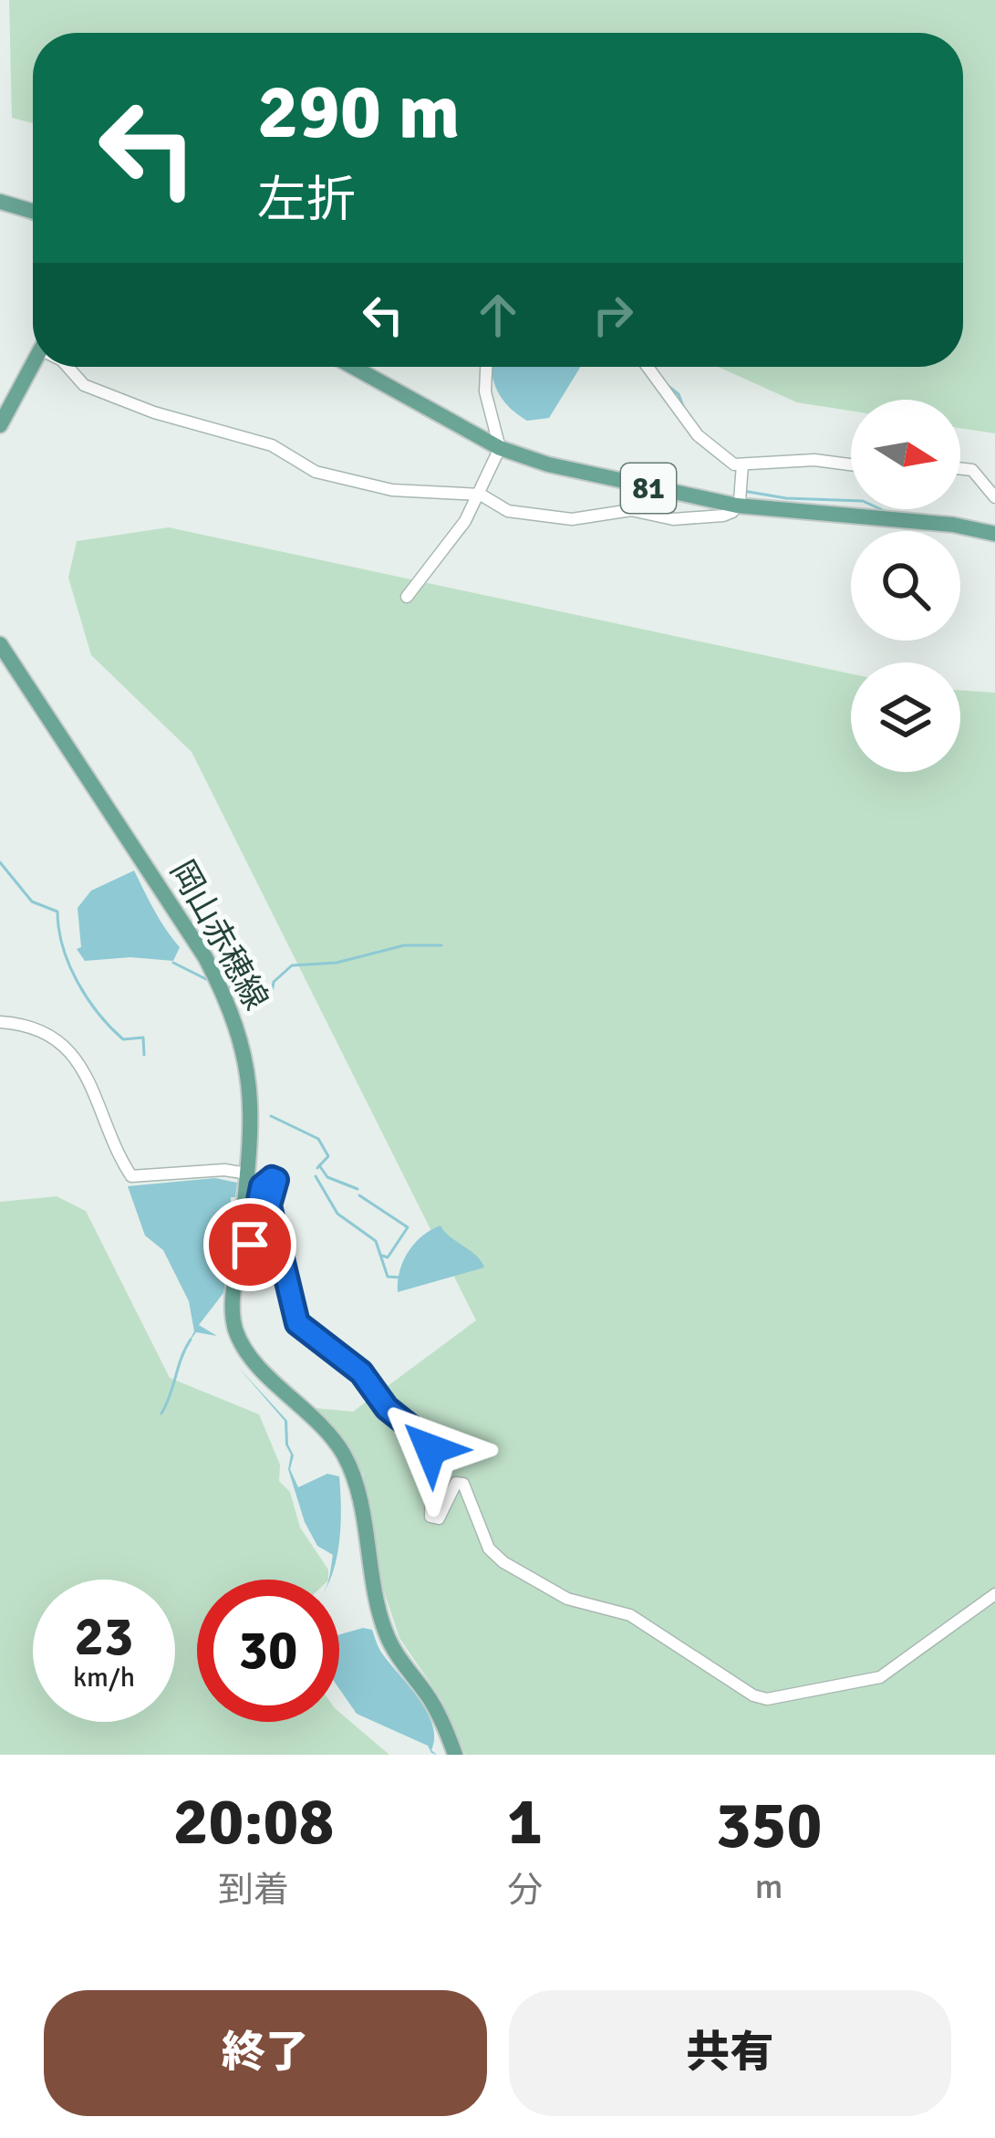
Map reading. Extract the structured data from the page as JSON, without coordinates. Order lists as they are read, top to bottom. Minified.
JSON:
{"streets":{"main road":["81","岡山赤穂線"]},"north":"right","page":{"turn":["290 m","左折"],"speed":"23 km/h","limit":"30","eta":["20:08","到着","1","分","350","m"],"buttons":["終了","共有"]}}
